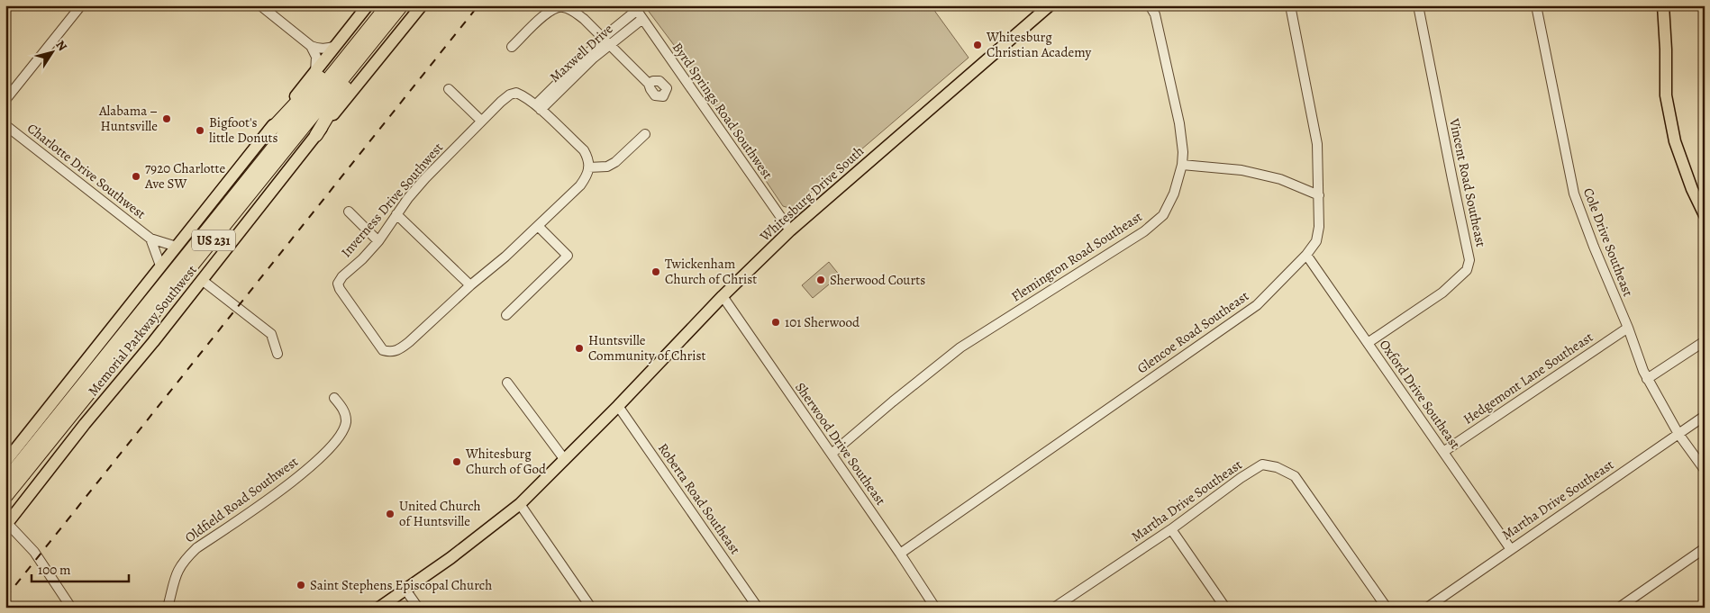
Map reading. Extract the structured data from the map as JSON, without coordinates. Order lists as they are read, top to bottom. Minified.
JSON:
{"streets":{"highway":["US 231","Memorial Parkway Southwest"],"main road":["Whitesburg Drive South"],"street":["Maxwell Drive","Byrd Springs Road Southwest","Charlotte Drive Southwest","Vincent Road Southeast","Inverness Drive Southwest","Cole Drive Southeast","Flemington Road Southeast","Glencoe Road Southeast","Hedgemont Lane Southeast","Oxford Drive Southeast","Sherwood Drive Southeast","Roberta Road Southeast","Oldfield Road Southwest","Martha Drive Southeast"]},"crossings":[["Maxwell Drive","Byrd Springs Road Southwest"],["Byrd Springs Road Southwest","Whitesburg Drive South"],["Charlotte Drive Southwest","Memorial Parkway Southwest"],["Vincent Road Southeast","Oxford Drive Southeast"],["Whitesburg Drive South","Sherwood Drive Southeast"],["Whitesburg Drive South","Roberta Road Southeast"],["Cole Drive Southeast","Hedgemont Lane Southeast"],["Cole Drive Southeast","Martha Drive Southeast"],["Flemington Road Southeast","Sherwood Drive Southeast"],["Glencoe Road Southeast","Oxford Drive Southeast"],["Glencoe Road Southeast","Sherwood Drive Southeast"],["Hedgemont Lane Southeast","Oxford Drive Southeast"],["Oxford Drive Southeast","Martha Drive Southeast"]],"places":["Whitesburg Christian Academy","Alabama – Huntsville","Bigfoot's little Donuts","7920 Charlotte Ave SW","Twickenham Church of Christ","Sherwood Courts","101 Sherwood","Huntsville Community of Christ","Whitesburg Church of God","United Church of Huntsville","Saint Stephens Episcopal Church"],"scale_bar":"100 m","north":"top right"}
